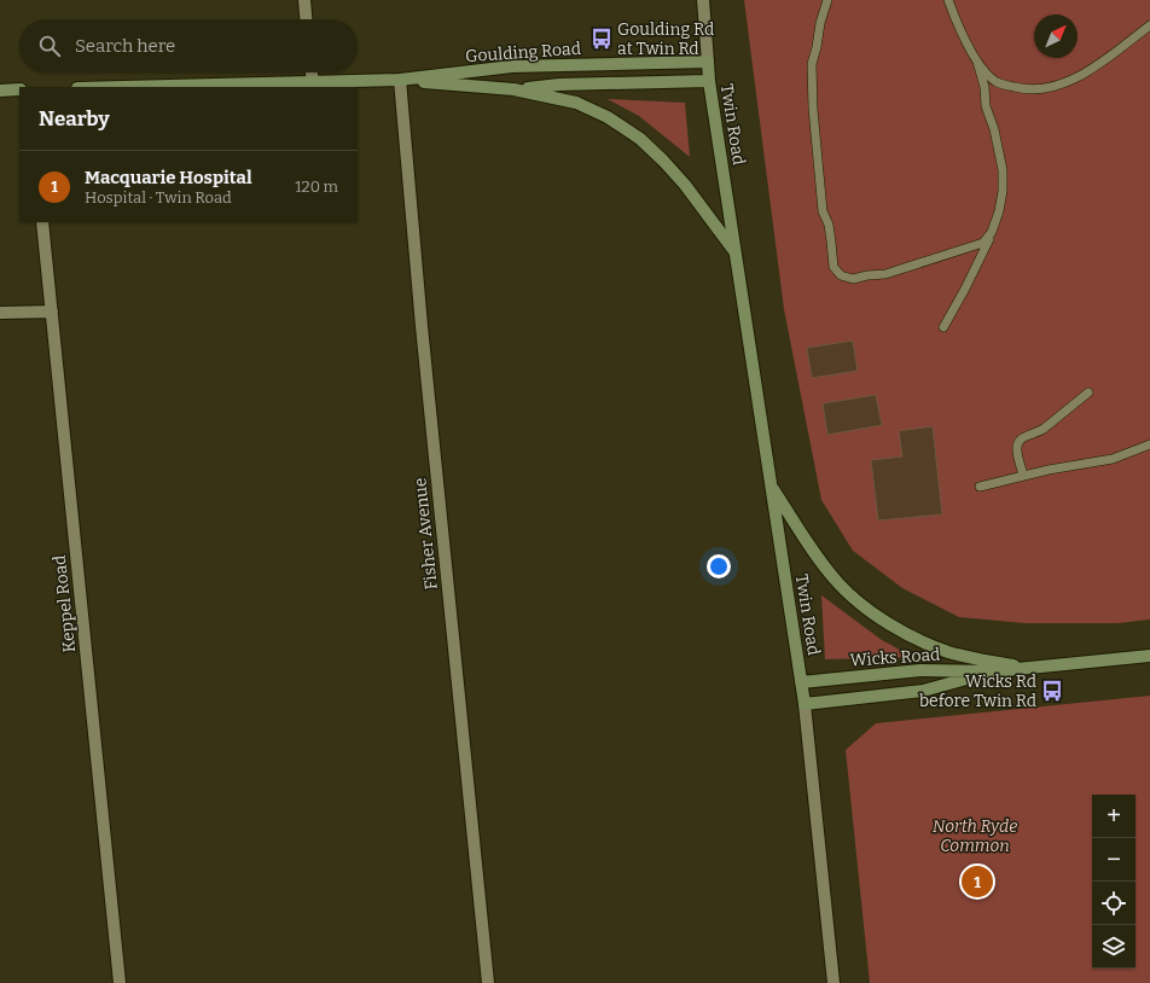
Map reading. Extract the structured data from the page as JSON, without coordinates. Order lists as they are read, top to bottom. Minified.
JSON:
{"streets":{"main road":["Goulding Road","Twin Road","Wicks Road"],"street":["Fisher Avenue","Keppel Road"]},"crossings":[["Goulding Road","Twin Road"],["Goulding Road","Fisher Avenue"],["Twin Road","Wicks Road"]],"parks":["North Ryde Common"],"places":{"bus stop":["Goulding Rd at Twin Rd","Wicks Rd before Twin Rd"]},"north":"top right","page":{"search":"Search here","heading":"Nearby","list":[{"mark":"1","name":"Macquarie Hospital","note":"Hospital · Twin Road","value":"120 m"}],"map_buttons":["+","−"],"pins":"1"}}
